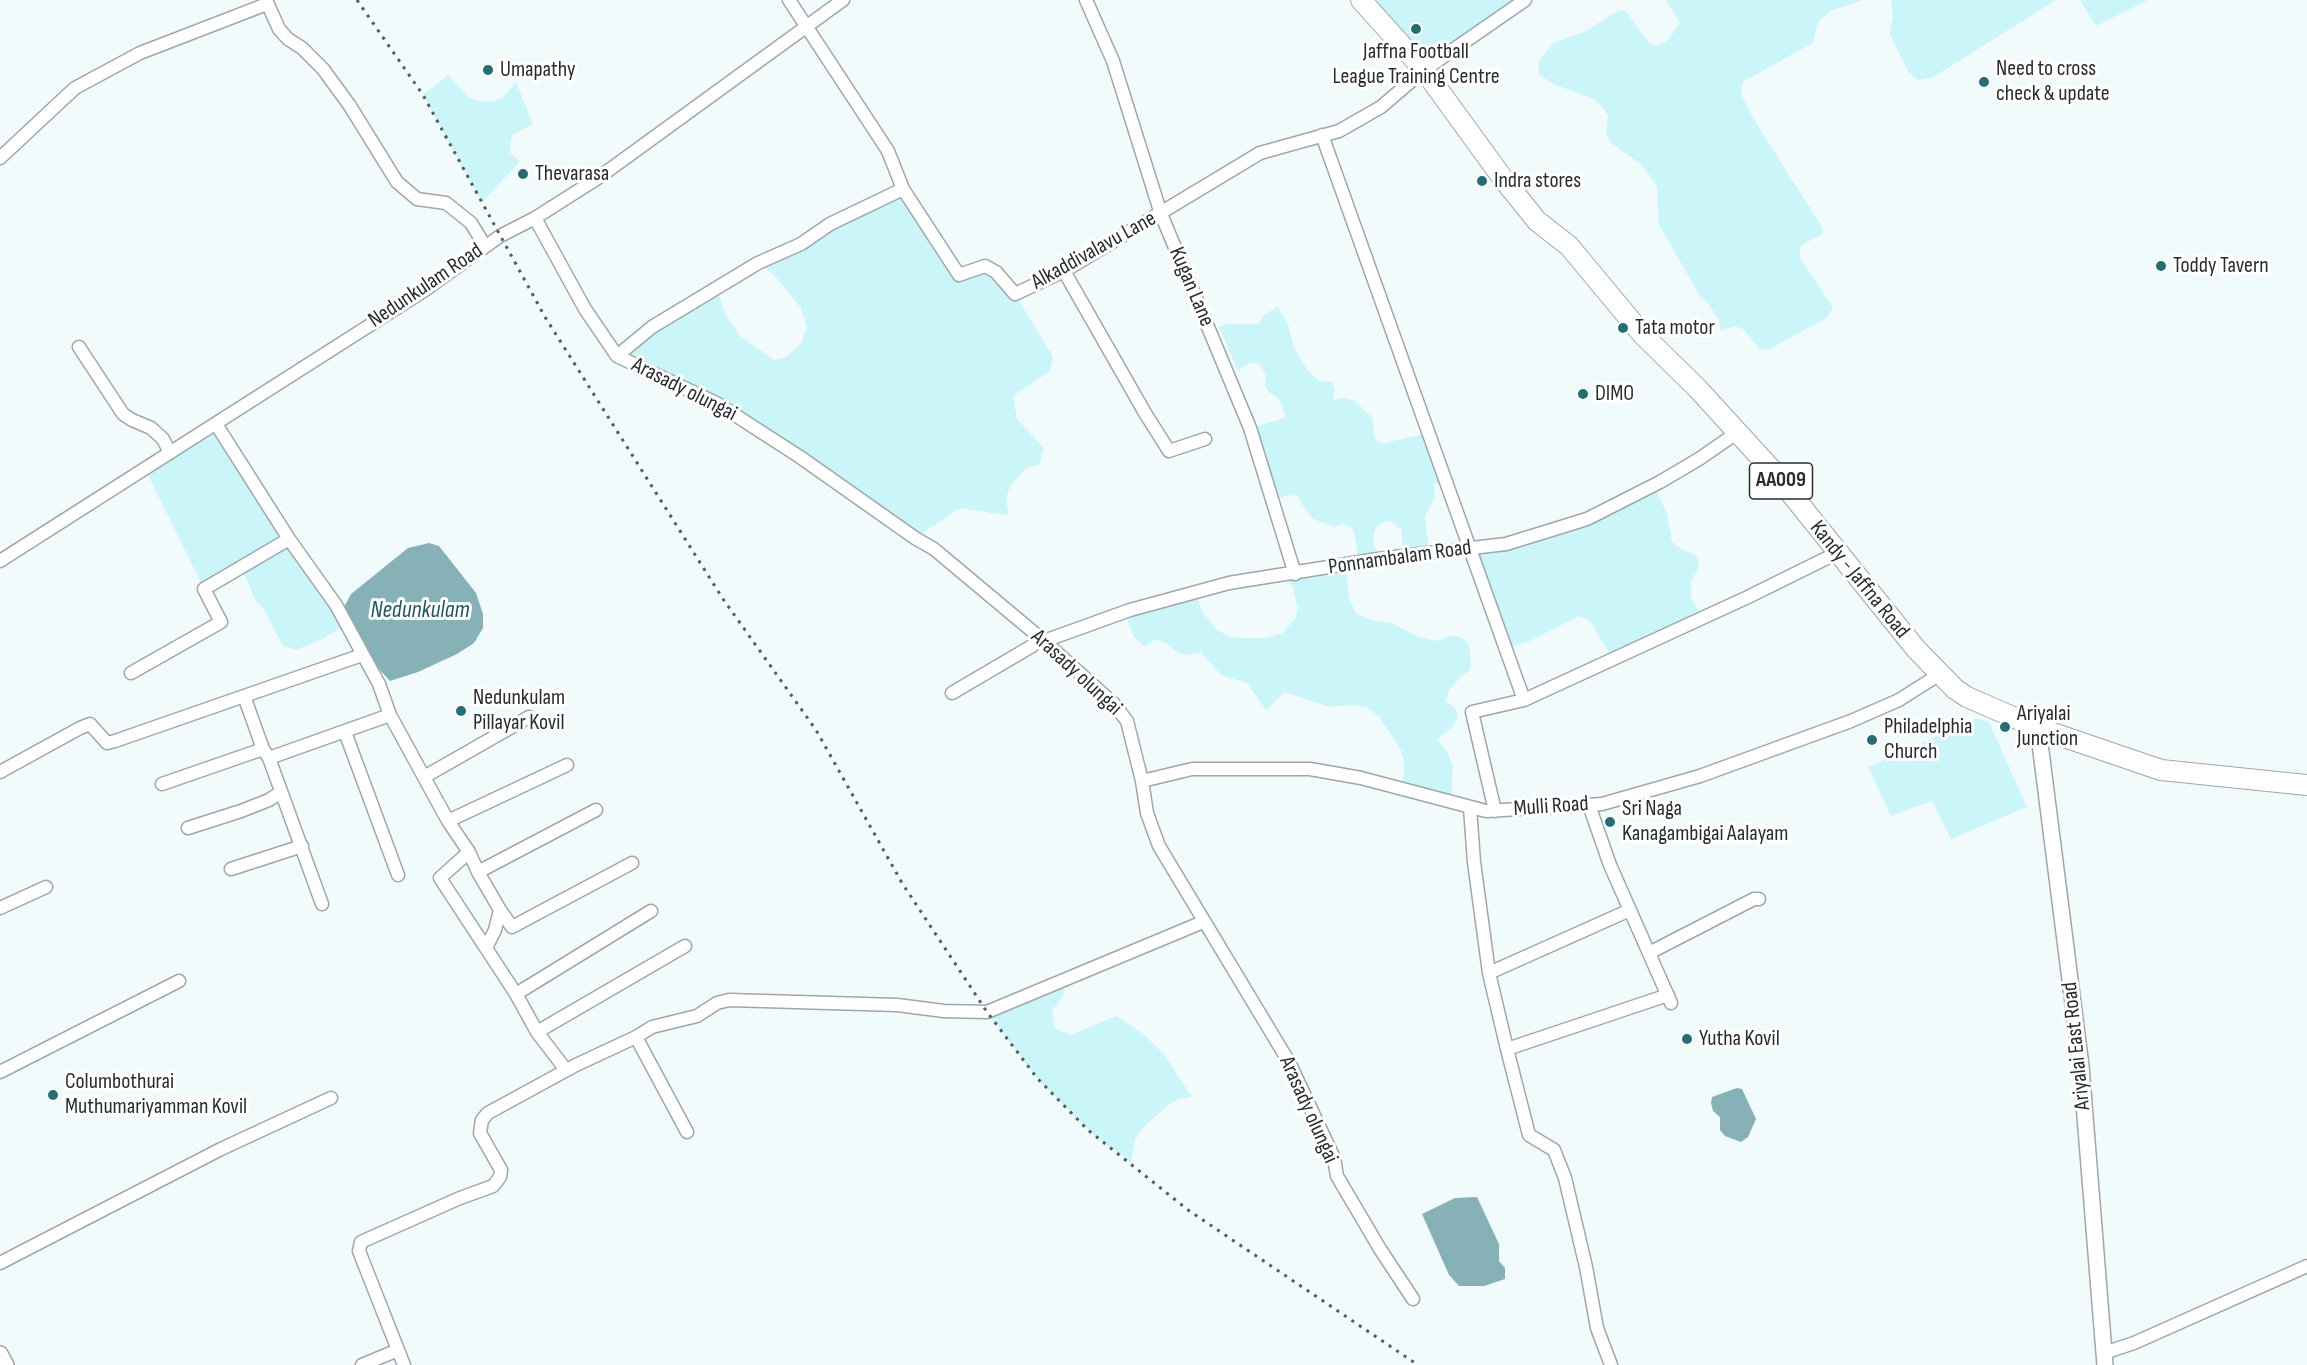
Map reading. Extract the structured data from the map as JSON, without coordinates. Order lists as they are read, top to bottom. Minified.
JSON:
{"streets":{"highway":["AA009","Kandy - Jaffna Road"],"street":["Alkaddivalavu Lane","Nedunkulam Road","Kugan Lane","Arasady olungai","Ponnambalam Road","Mulli Road","Ariyalai East Road"]},"crossings":[["Alkaddivalavu Lane","Nedunkulam Road"],["Alkaddivalavu Lane","Kugan Lane"],["Alkaddivalavu Lane","Kandy - Jaffna Road"],["Nedunkulam Road","Arasady olungai"],["Kugan Lane","Ponnambalam Road"],["Arasady olungai","Ponnambalam Road"],["Arasady olungai","Mulli Road"],["Ponnambalam Road","Kandy - Jaffna Road"],["Kandy - Jaffna Road","Mulli Road"],["Kandy - Jaffna Road","Ariyalai East Road"]],"water":["Nedunkulam"],"places":["Jaffna Football League Training Centre","Umapathy","Need to cross check & update","Thevarasa","Indra stores","Toddy Tavern","Tata motor","DIMO","Nedunkulam Pillayar Kovil","Ariyalai Junction","Philadelphia Church","Sri Naga Kanagambigai Aalayam","Yutha Kovil","Columbothurai Muthumariyamman Kovil"]}
